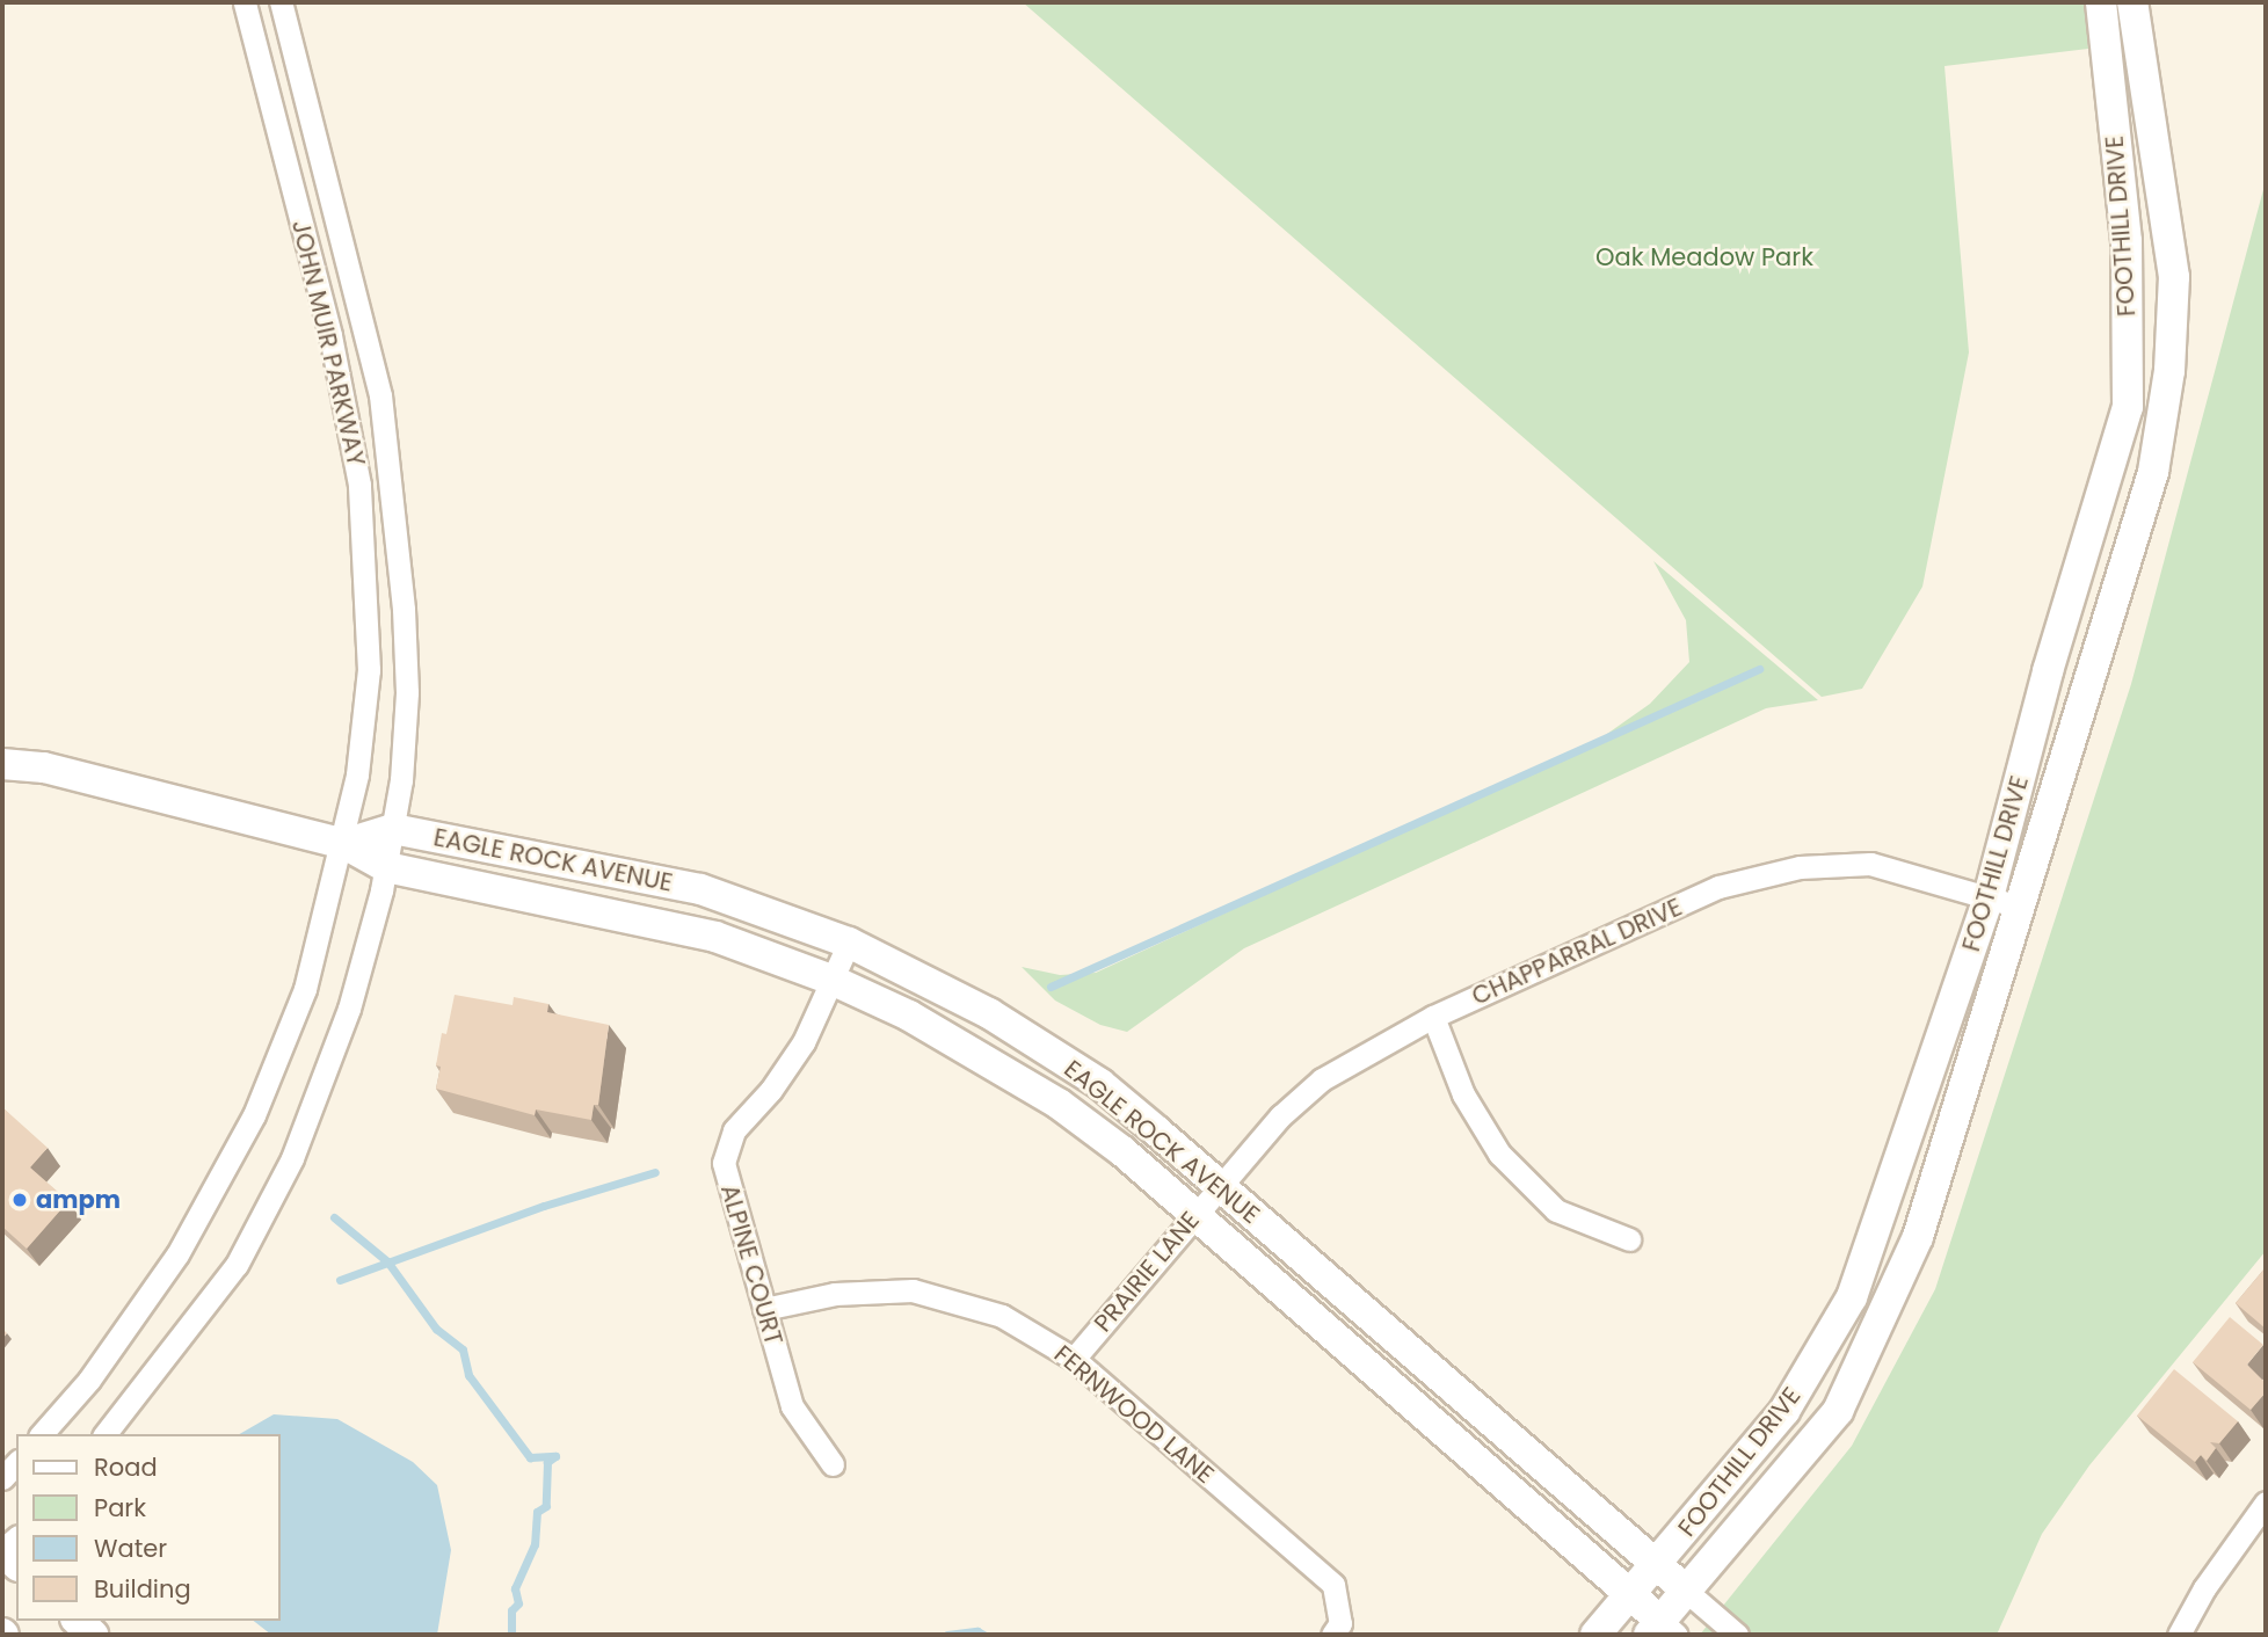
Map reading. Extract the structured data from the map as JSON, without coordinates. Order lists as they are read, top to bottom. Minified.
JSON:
{"streets":{"street":["FOOTHILL DRIVE","JOHN MUIR PARKWAY","EAGLE ROCK AVENUE","CHAPPARRAL DRIVE","ALPINE COURT","PRAIRIE LANE","FERNWOOD LANE"]},"crossings":[["FOOTHILL DRIVE","EAGLE ROCK AVENUE"],["FOOTHILL DRIVE","CHAPPARRAL DRIVE"],["JOHN MUIR PARKWAY","EAGLE ROCK AVENUE"],["EAGLE ROCK AVENUE","CHAPPARRAL DRIVE"],["EAGLE ROCK AVENUE","ALPINE COURT"],["EAGLE ROCK AVENUE","PRAIRIE LANE"],["CHAPPARRAL DRIVE","PRAIRIE LANE"],["ALPINE COURT","FERNWOOD LANE"],["PRAIRIE LANE","FERNWOOD LANE"]],"parks":["Oak Meadow Park"],"places":["ampm"],"legend":["Road","Park","Water","Building"]}
